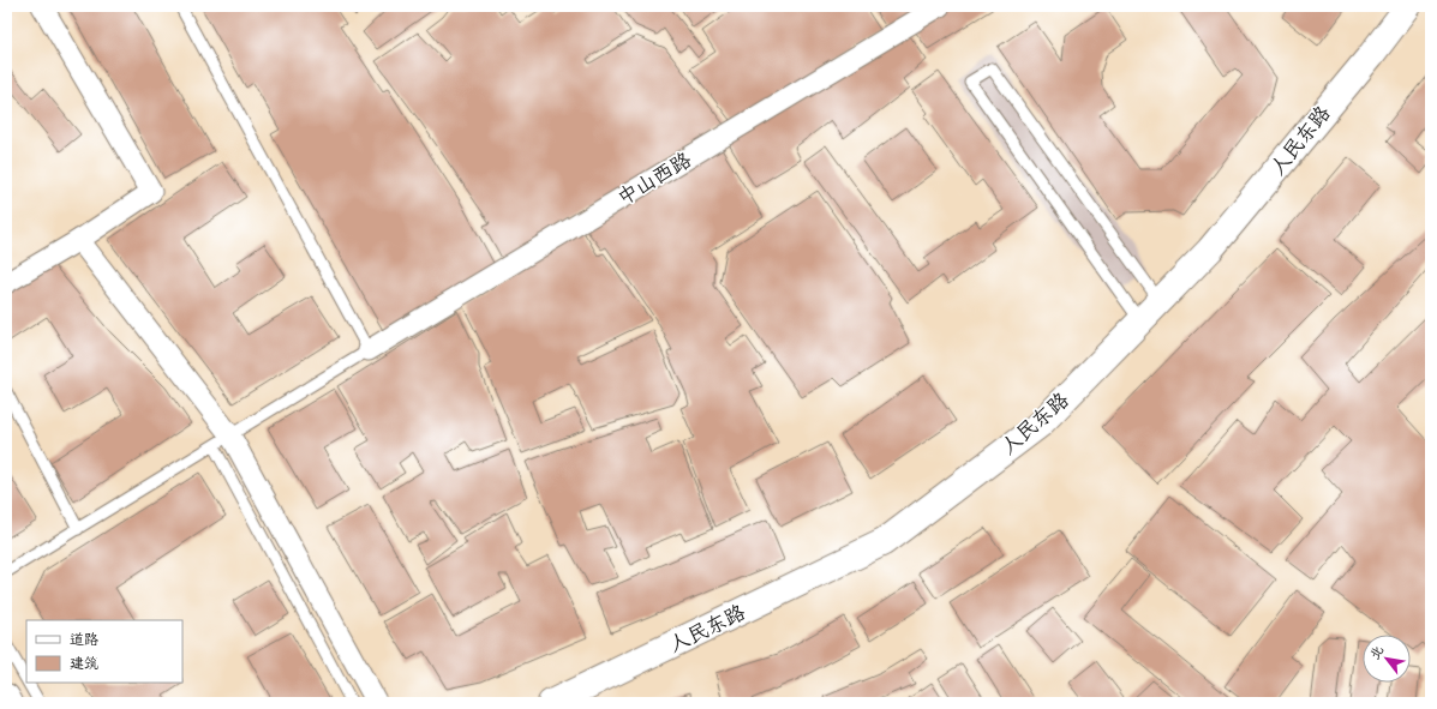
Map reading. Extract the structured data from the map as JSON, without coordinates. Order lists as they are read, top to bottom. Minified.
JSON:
{"streets":{"main road":["人民东路"],"street":["中山西路"]},"legend":["道路","建筑"],"north":"top left"}
